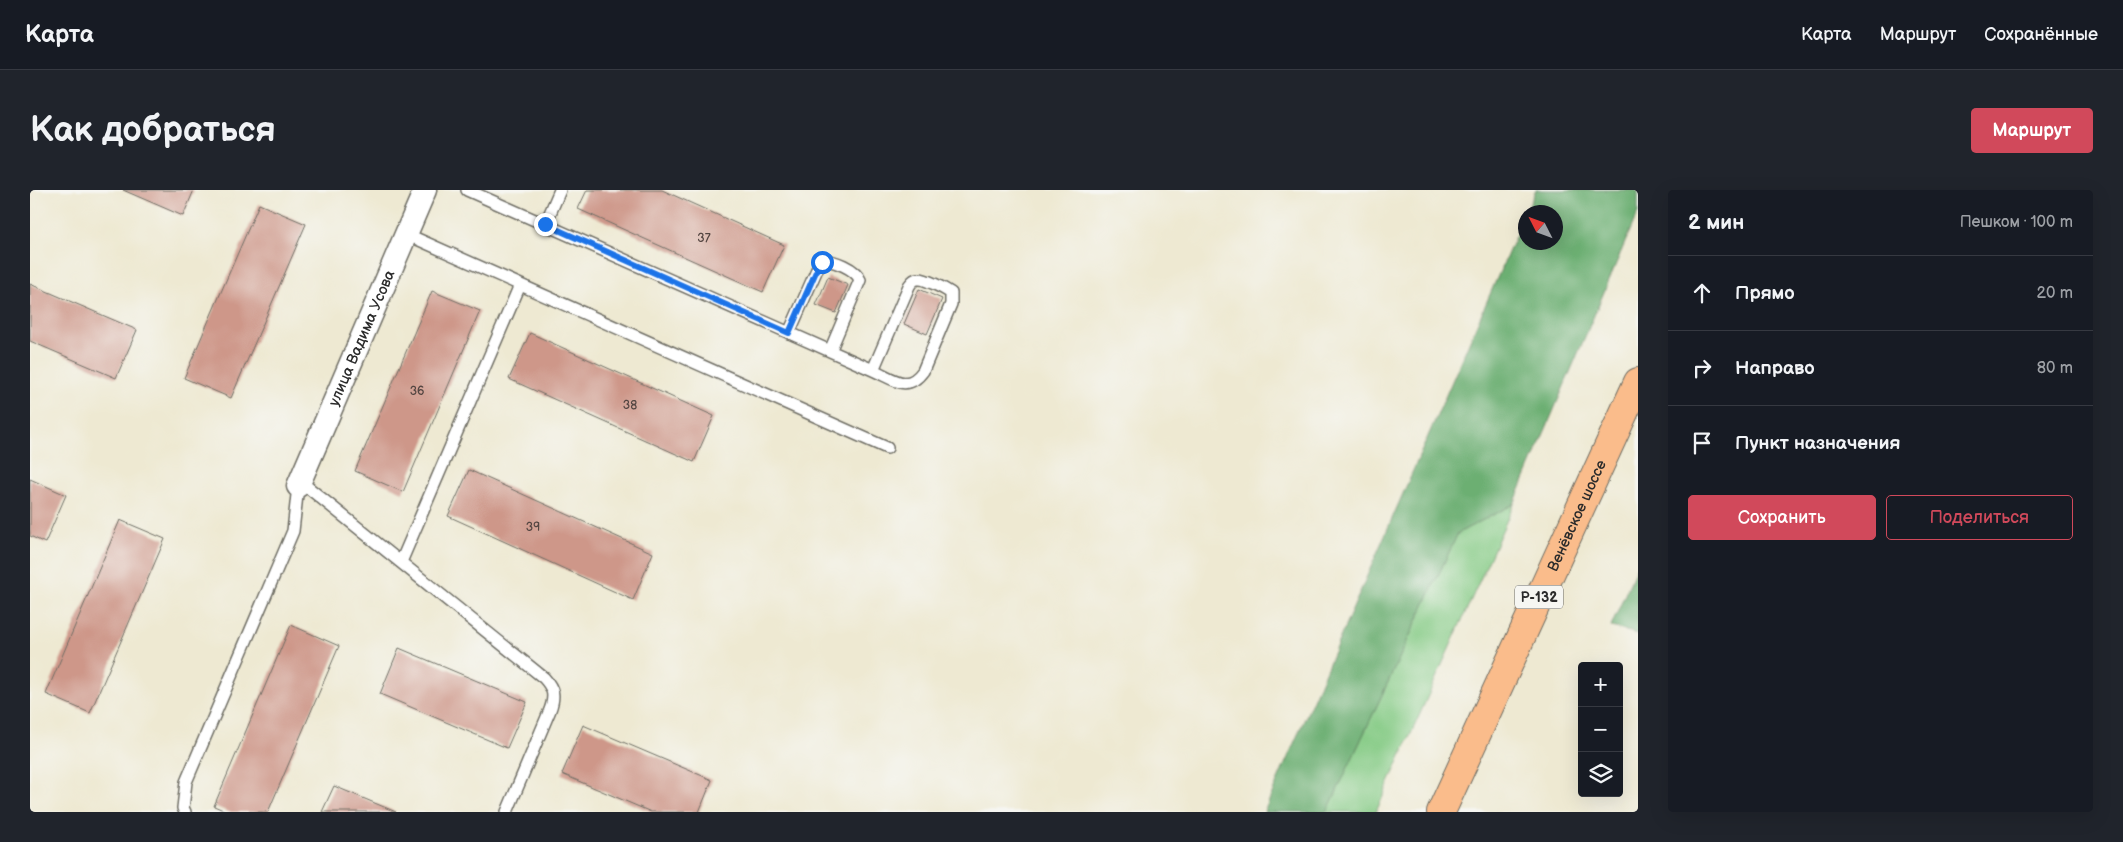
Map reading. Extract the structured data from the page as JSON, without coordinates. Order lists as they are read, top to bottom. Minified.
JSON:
{"streets":{"main road":["Венёвское шоссе","Р-132"],"street":["улица Вадима Усова"]},"house_numbers":["37","36","38","39"],"north":"top left","page":{"header":"Карта","nav":["Карта","Маршрут","Сохранённые"],"buttons":["Маршрут",["Сохранить","Поделиться"]],"title":"Как добраться","heading":["2 мин","Пешком · 100 m"],"list":[["Прямо","20 m"],["Направо","80 m"],"Пункт назначения"],"map_buttons":["+","−"]}}
